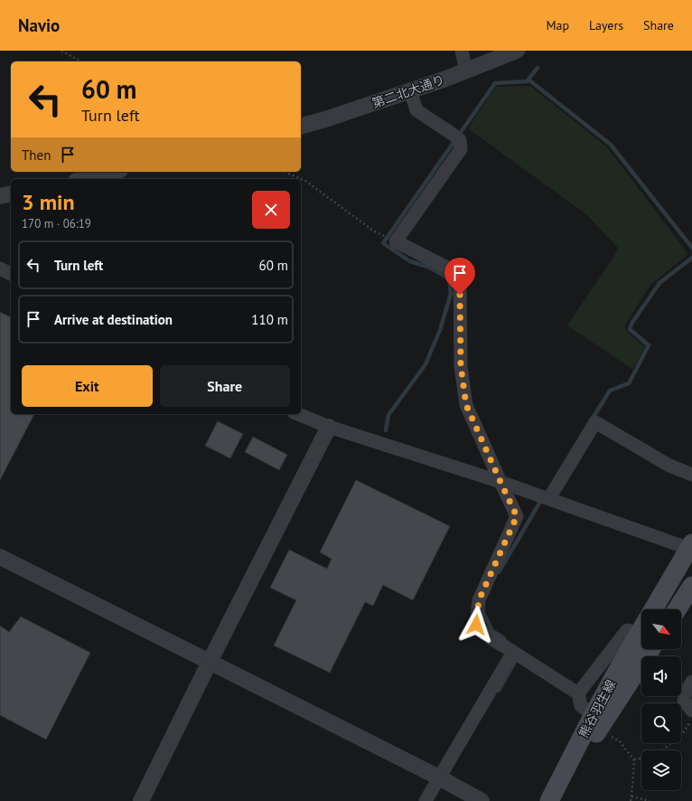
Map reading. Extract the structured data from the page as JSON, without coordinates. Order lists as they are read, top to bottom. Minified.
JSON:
{"streets":{"main road":["熊谷羽生線"],"street":["第二北大通り"]},"north":"bottom right","page":{"header":"Navio","nav":["Map","Layers","Share"],"turn":["60 m","Turn left"],"then":"Then","heading":["3 min","170 m · 06:19"],"list":[{"name":"Turn left","value":"60 m"},{"name":"Arrive at destination","value":"110 m"}],"buttons":["Exit","Share"]}}
